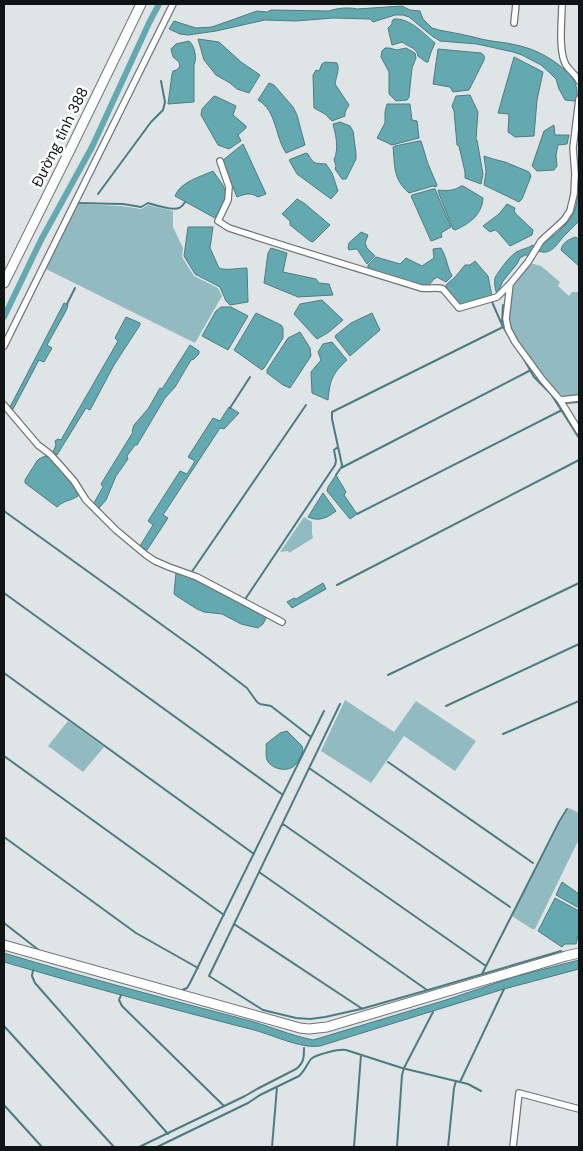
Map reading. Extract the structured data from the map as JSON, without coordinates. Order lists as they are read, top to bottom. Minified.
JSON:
{"streets":{"street":["Đường tỉnh 388"]}}
